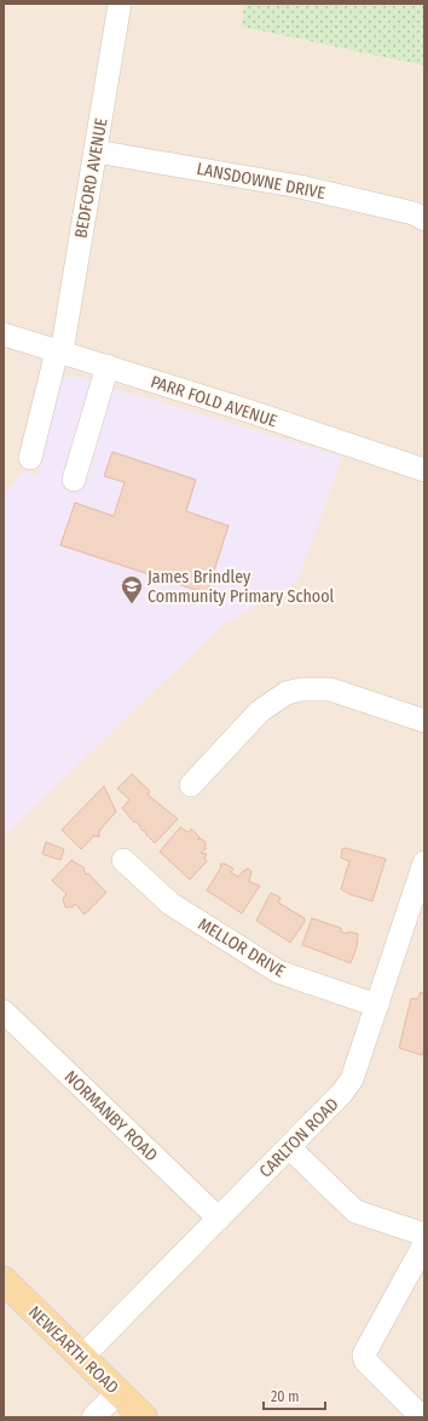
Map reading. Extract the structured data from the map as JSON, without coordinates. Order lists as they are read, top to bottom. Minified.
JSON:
{"streets":{"main road":["NEWEARTH ROAD"],"street":["BEDFORD AVENUE","LANSDOWNE DRIVE","PARR FOLD AVENUE","MELLOR DRIVE","NORMANBY ROAD","CARLTON ROAD"]},"crossings":[["BEDFORD AVENUE","LANSDOWNE DRIVE"],["BEDFORD AVENUE","PARR FOLD AVENUE"],["MELLOR DRIVE","CARLTON ROAD"],["NORMANBY ROAD","CARLTON ROAD"],["CARLTON ROAD","NEWEARTH ROAD"]],"places":{"school or university":["James Brindley Community Primary School"]},"scale_bar":"20 m"}
